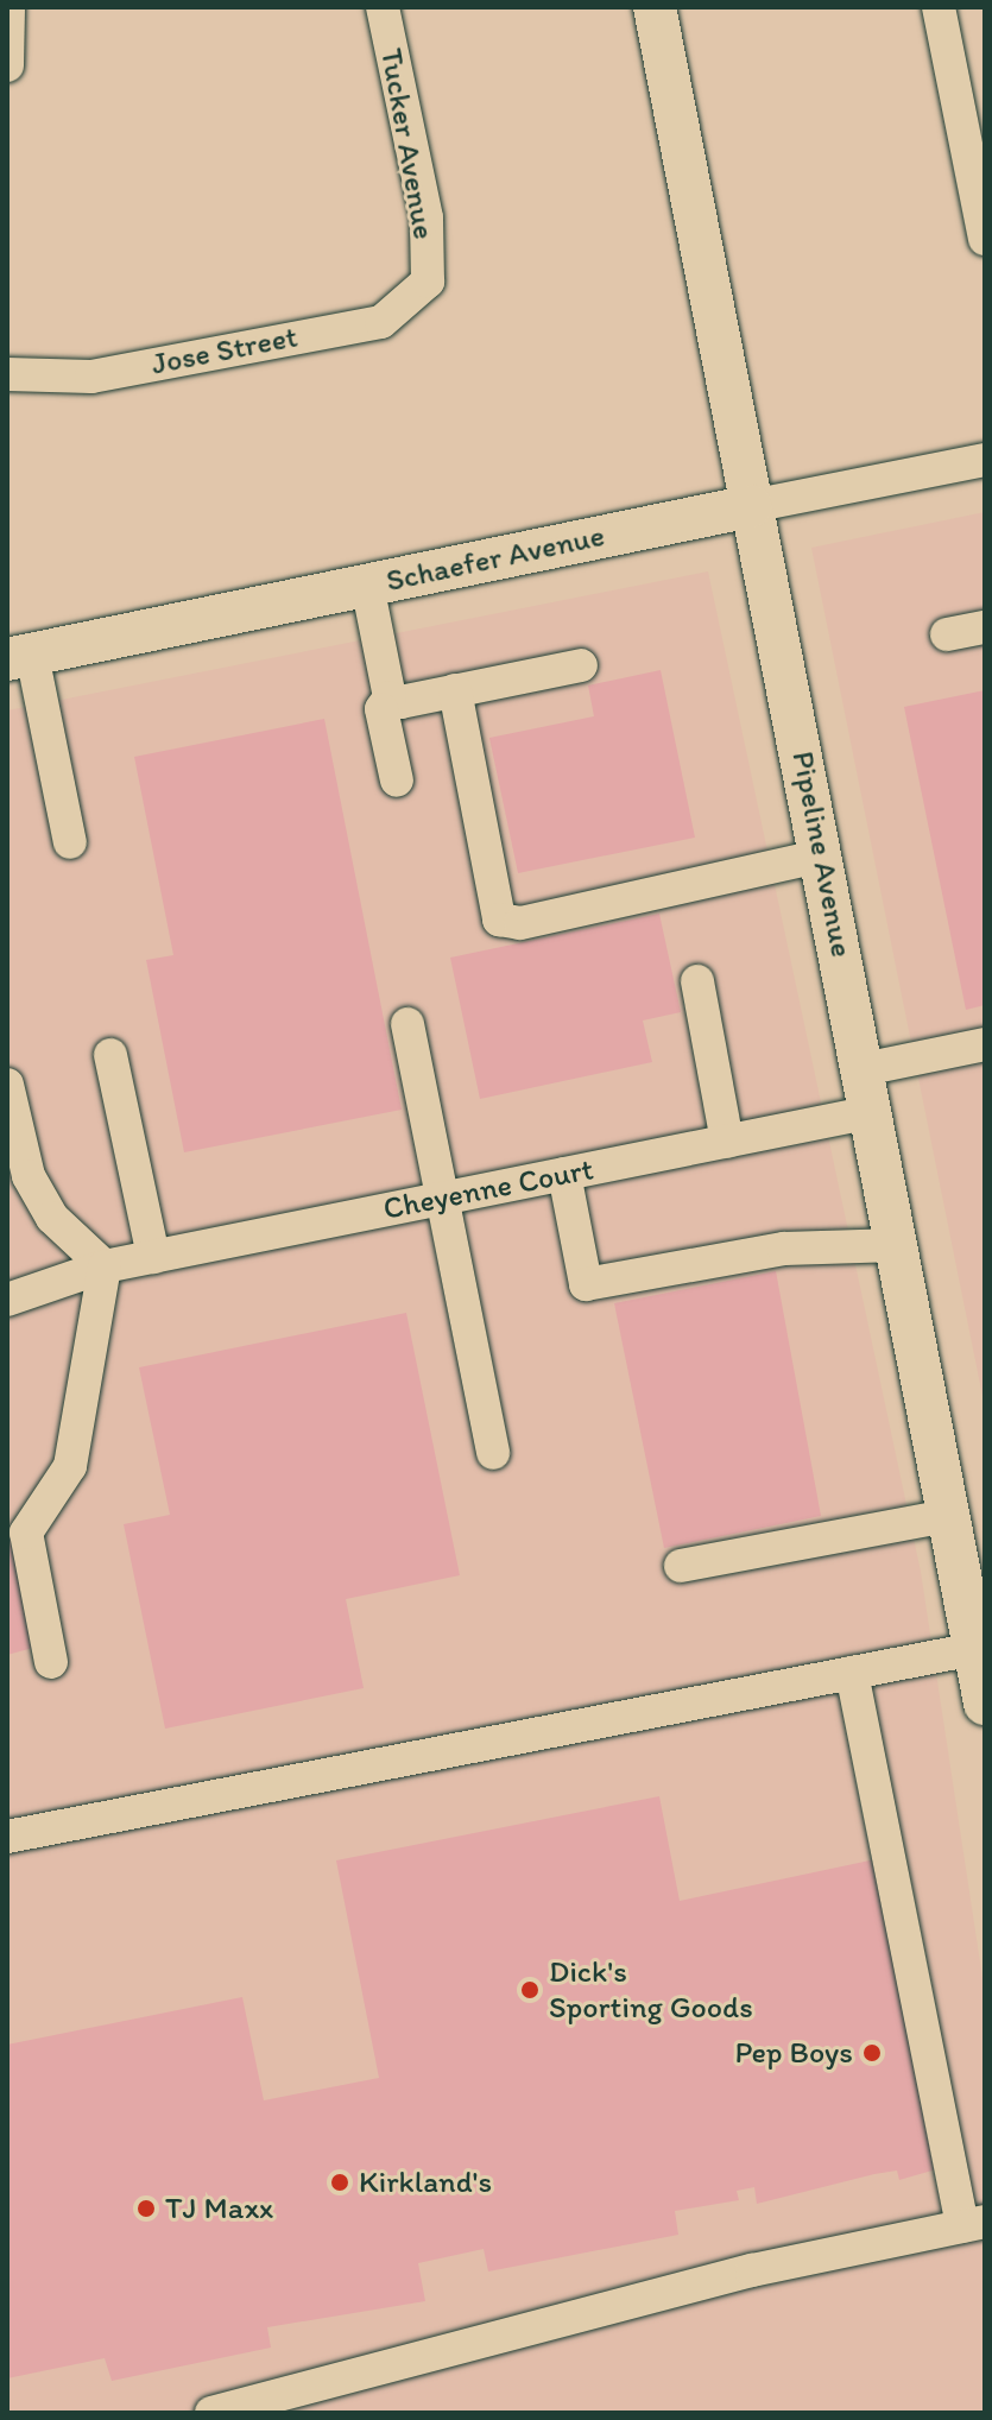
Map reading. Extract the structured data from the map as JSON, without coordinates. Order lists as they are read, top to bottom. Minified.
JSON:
{"streets":{"main road":["Schaefer Avenue","Pipeline Avenue"],"street":["Tucker Avenue","Jose Street","Cheyenne Court"]},"crossings":[["Tucker Avenue","Jose Street"],["Schaefer Avenue","Pipeline Avenue"],["Pipeline Avenue","Cheyenne Court"]],"places":["Dick's Sporting Goods","Pep Boys","Kirkland's","TJ Maxx"]}
